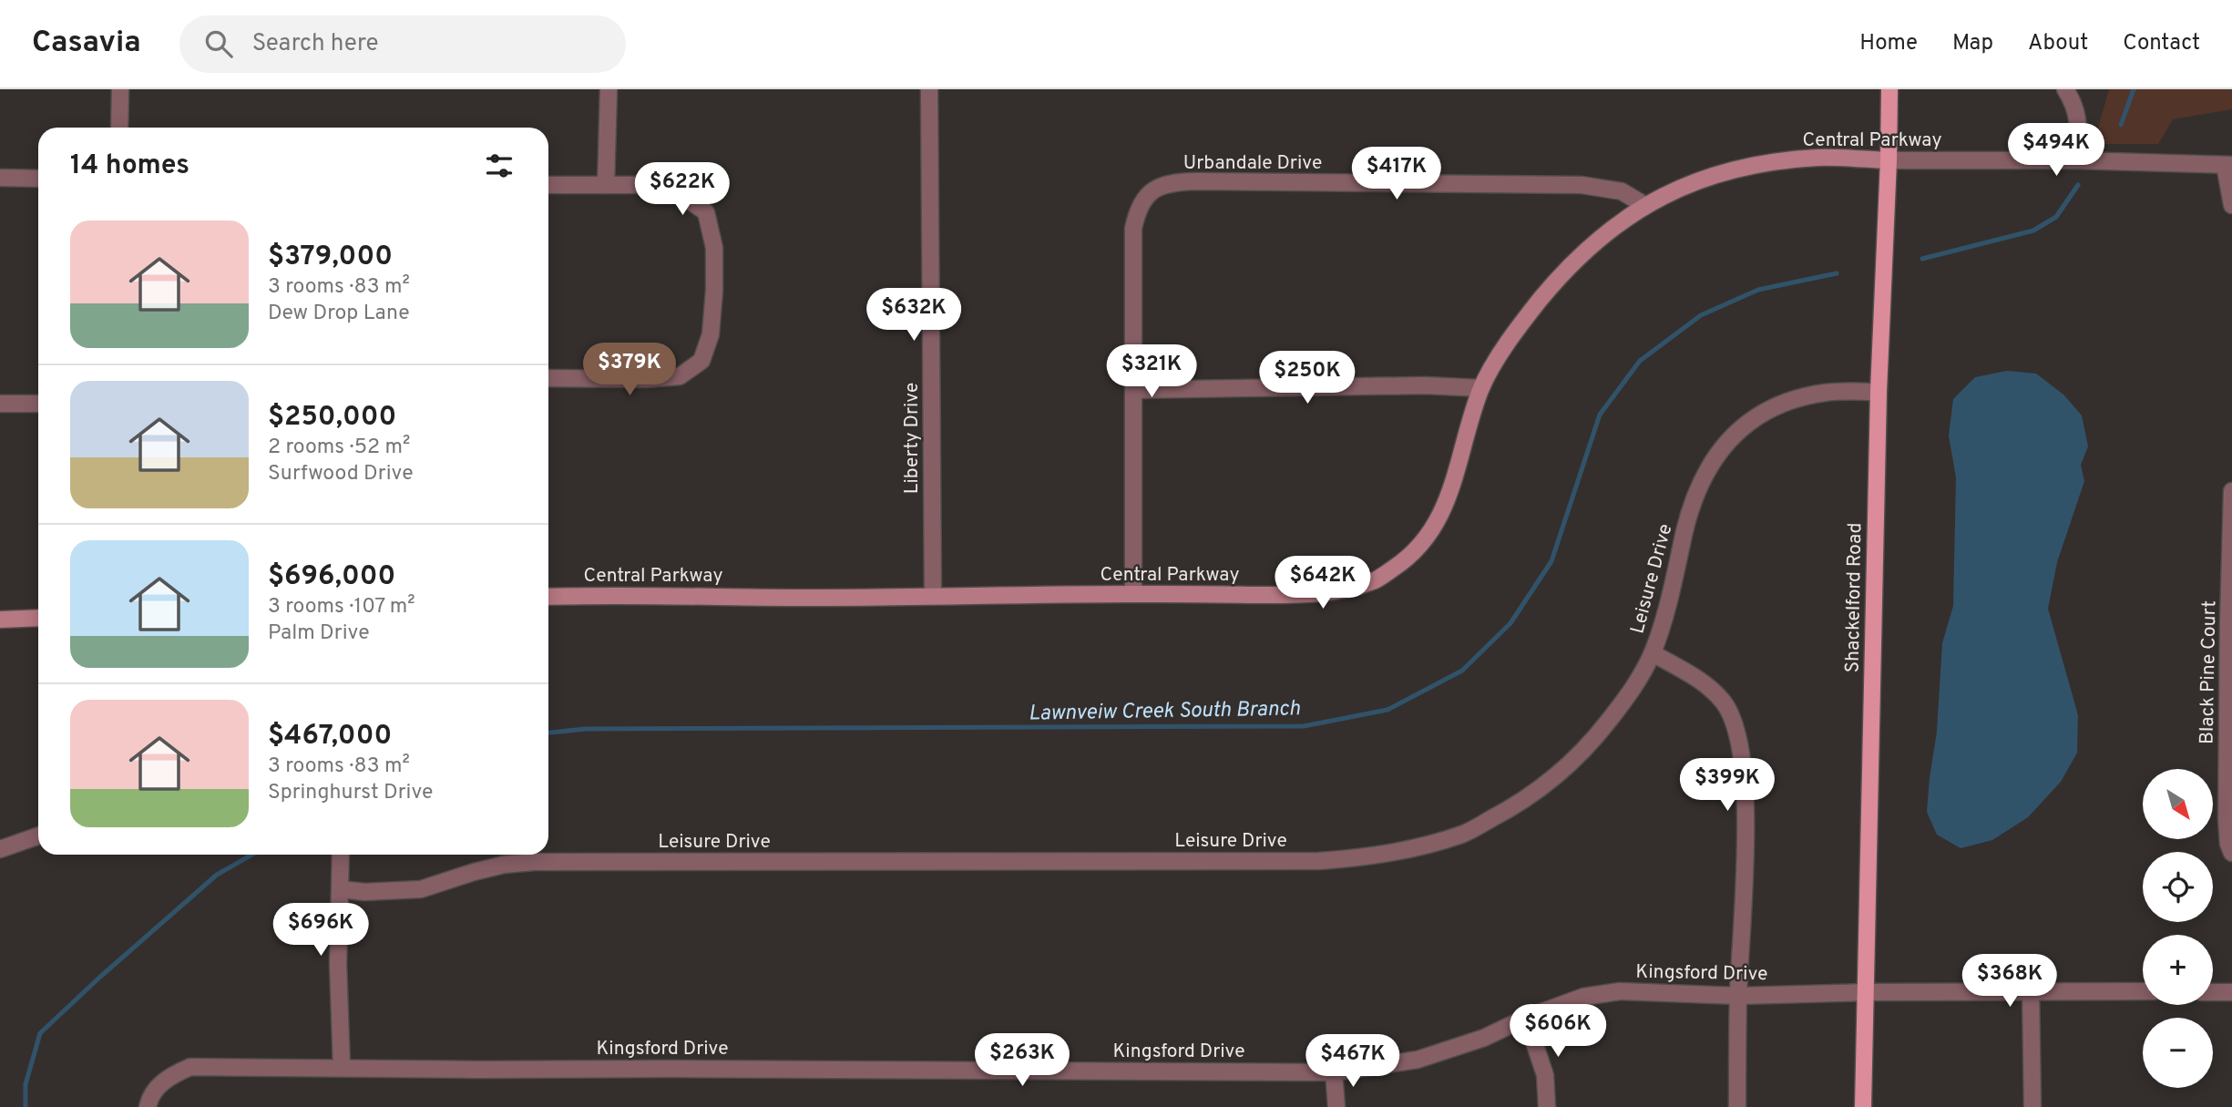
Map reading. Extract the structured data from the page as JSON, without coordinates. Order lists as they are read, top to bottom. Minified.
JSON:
{"streets":{"main road":["Shackelford Road"],"street":["Central Parkway","Urbandale Drive","Liberty Drive","Leisure Drive","Black Pine Court","Kingsford Drive"]},"crossings":[["Central Parkway","Urbandale Drive"],["Central Parkway","Liberty Drive"],["Central Parkway","Shackelford Road"],["Leisure Drive","Shackelford Road"],["Shackelford Road","Kingsford Drive"]],"water":["Lawnveiw Creek South Branch"],"north":"bottom right","page":{"header":"Casavia","search":"Search here","nav":["Home","Map","About","Contact"],"price":["$494K","$417K","$622K","$632K","$379K","$321K","$250K","$642K","$399K","$696K","$368K","$606K","$263K","$467K"],"heading":"14 homes","list":[{"name":"$379,000","note":"3 rooms · 83 m² · Dew Drop Lane"},{"name":"$250,000","note":"2 rooms · 52 m² · Surfwood Drive"},{"name":"$696,000","note":"3 rooms · 107 m² · Palm Drive"},{"name":"$467,000","note":"3 rooms · 83 m² · Springhurst Drive"}],"map_buttons":["+","−"]}}
